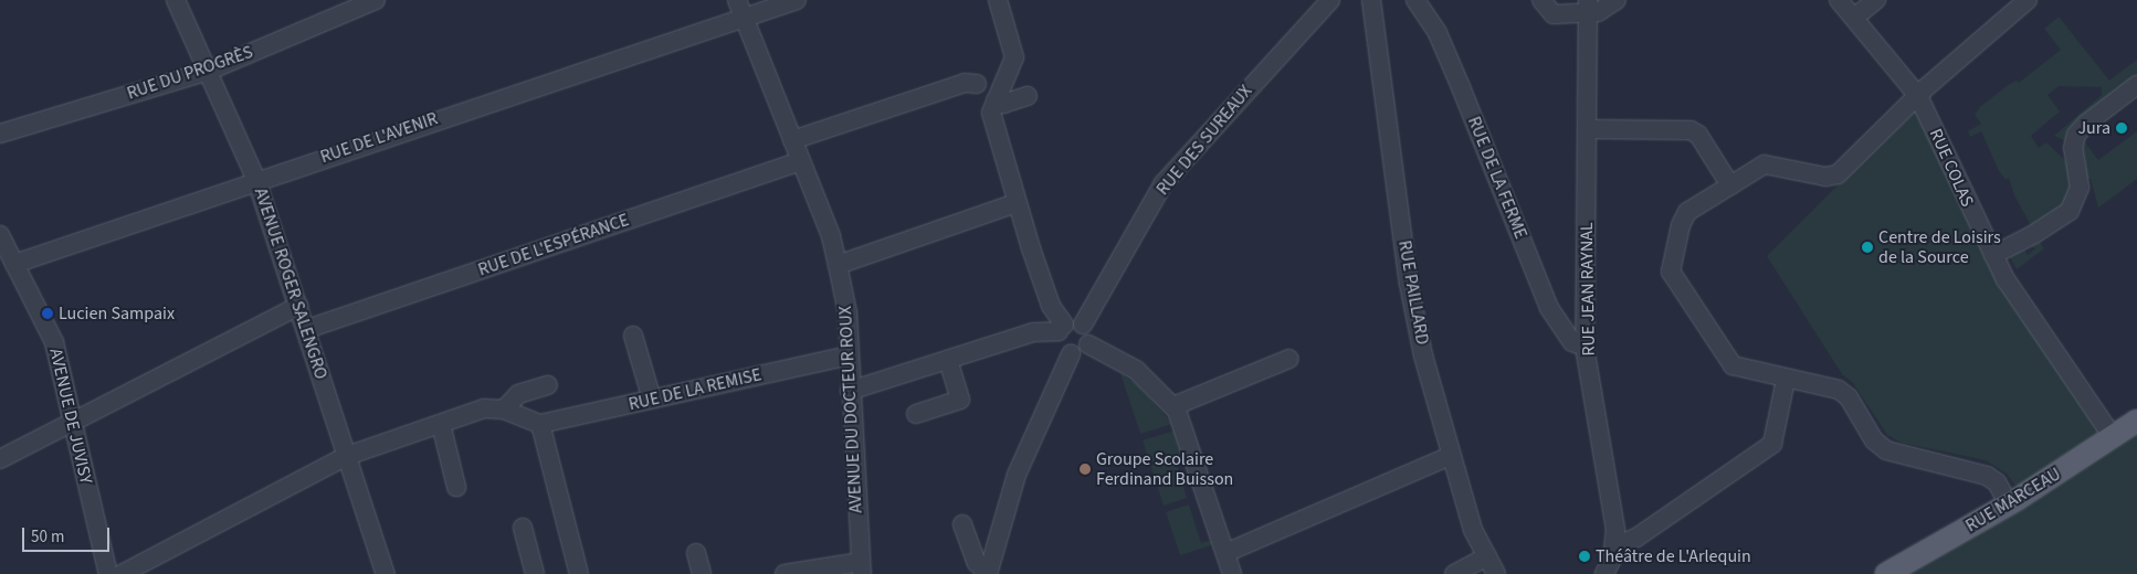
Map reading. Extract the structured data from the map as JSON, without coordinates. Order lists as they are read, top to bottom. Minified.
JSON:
{"streets":{"main road":["RUE MARCEAU"],"street":["RUE DU PROGRÈS","RUE DE L'AVENIR","RUE DES SUREAUX","RUE COLAS","RUE DE LA FERME","RUE DE L'ESPÉRANCE","AVENUE ROGER SALENGRO","RUE JEAN RAYNAL","RUE PAILLARD","RUE DE LA REMISE","AVENUE DU DOCTEUR ROUX","AVENUE DE JUVISY"]},"crossings":[["RUE DU PROGRÈS","AVENUE ROGER SALENGRO"],["RUE DE L'AVENIR","AVENUE ROGER SALENGRO"],["RUE DE L'AVENIR","AVENUE DU DOCTEUR ROUX"],["RUE DE L'AVENIR","AVENUE DE JUVISY"],["RUE DE LA FERME","RUE JEAN RAYNAL"],["RUE DE L'ESPÉRANCE","AVENUE ROGER SALENGRO"],["RUE DE L'ESPÉRANCE","AVENUE DU DOCTEUR ROUX"],["RUE DE LA REMISE","AVENUE DU DOCTEUR ROUX"]],"places":["Jura","Centre de Loisirs de la Source","Lucien Sampaix","Groupe Scolaire Ferdinand Buisson","Théâtre de L'Arlequin"],"scale_bar":"50 m"}
